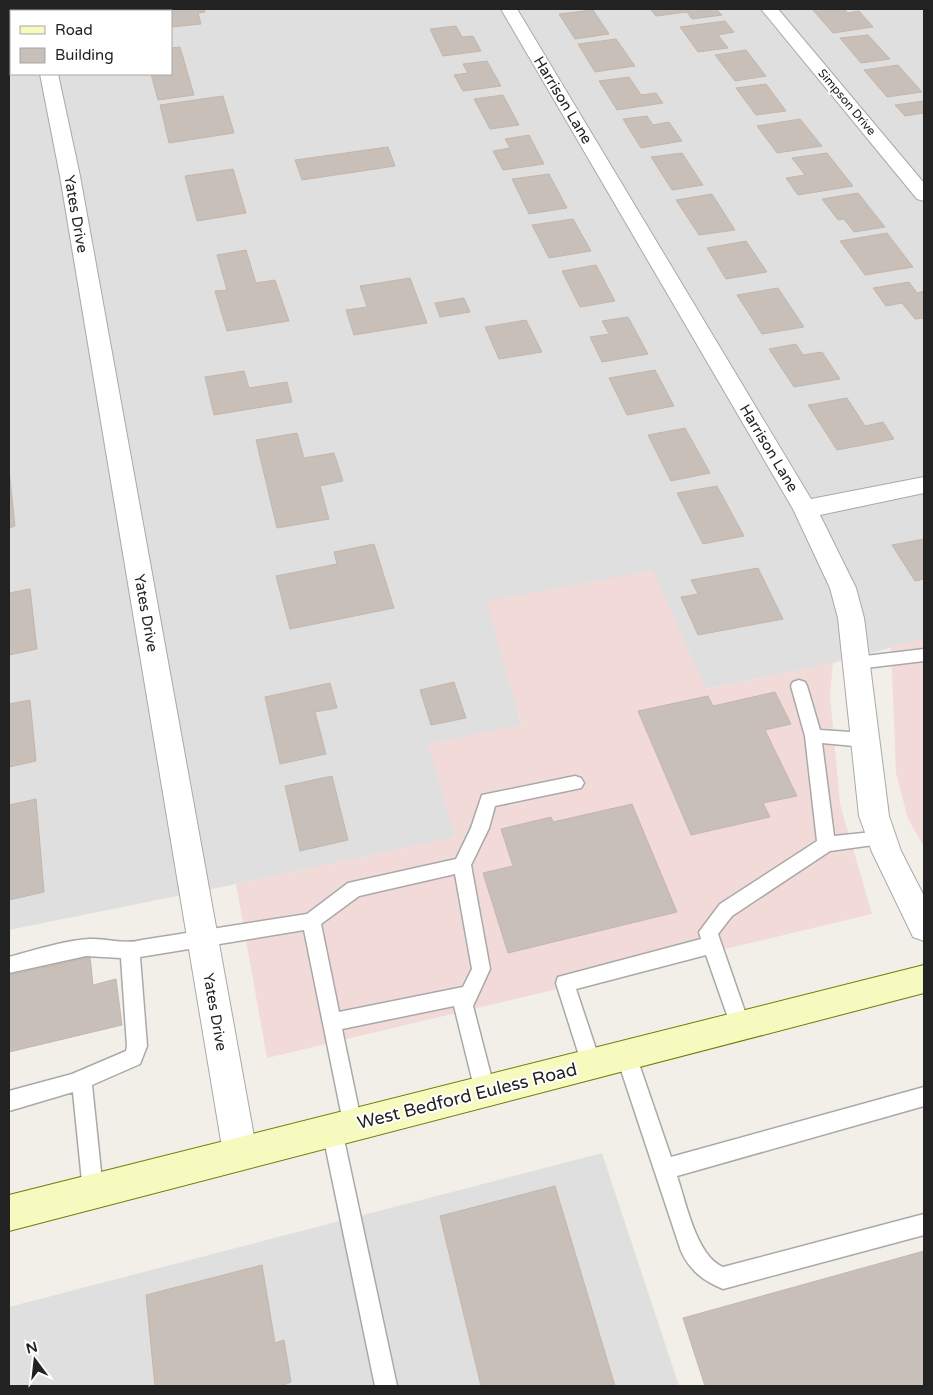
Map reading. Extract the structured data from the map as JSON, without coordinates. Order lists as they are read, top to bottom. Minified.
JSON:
{"streets":{"main road":["West Bedford Euless Road"],"street":["Harrison Lane","Simpson Drive","Yates Drive"]},"crossings":[["Yates Drive","West Bedford Euless Road"]],"legend":["Road","Building"],"north":"top"}
